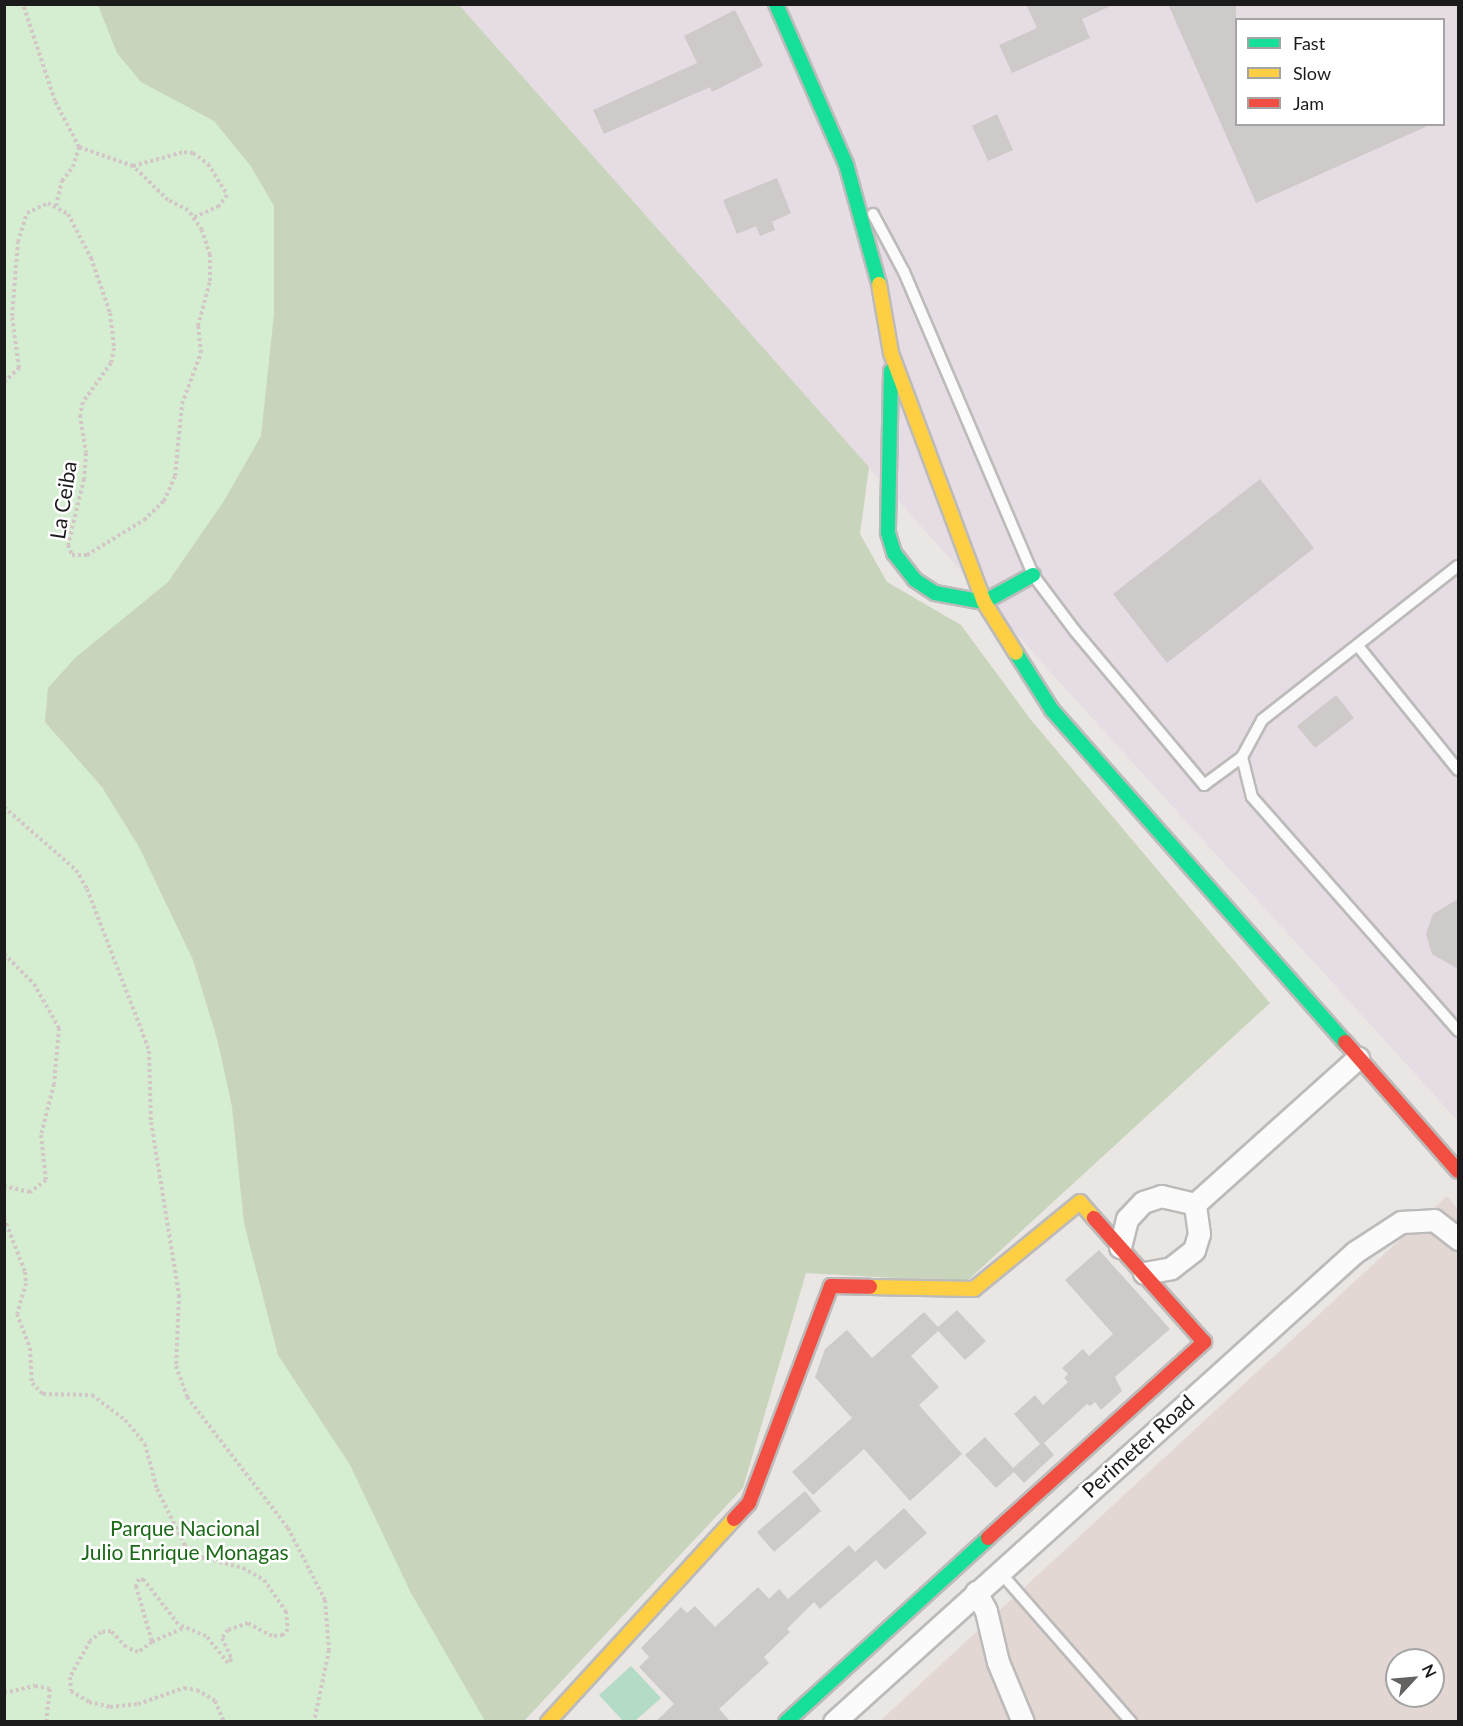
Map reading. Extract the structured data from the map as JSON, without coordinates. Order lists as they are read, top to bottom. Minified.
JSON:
{"streets":{"street":["Perimeter Road"],"path":["La Ceiba"]},"parks":["Parque Nacional Julio Enrique Monagas"],"legend":["Fast","Slow","Jam"],"north":"top right"}
